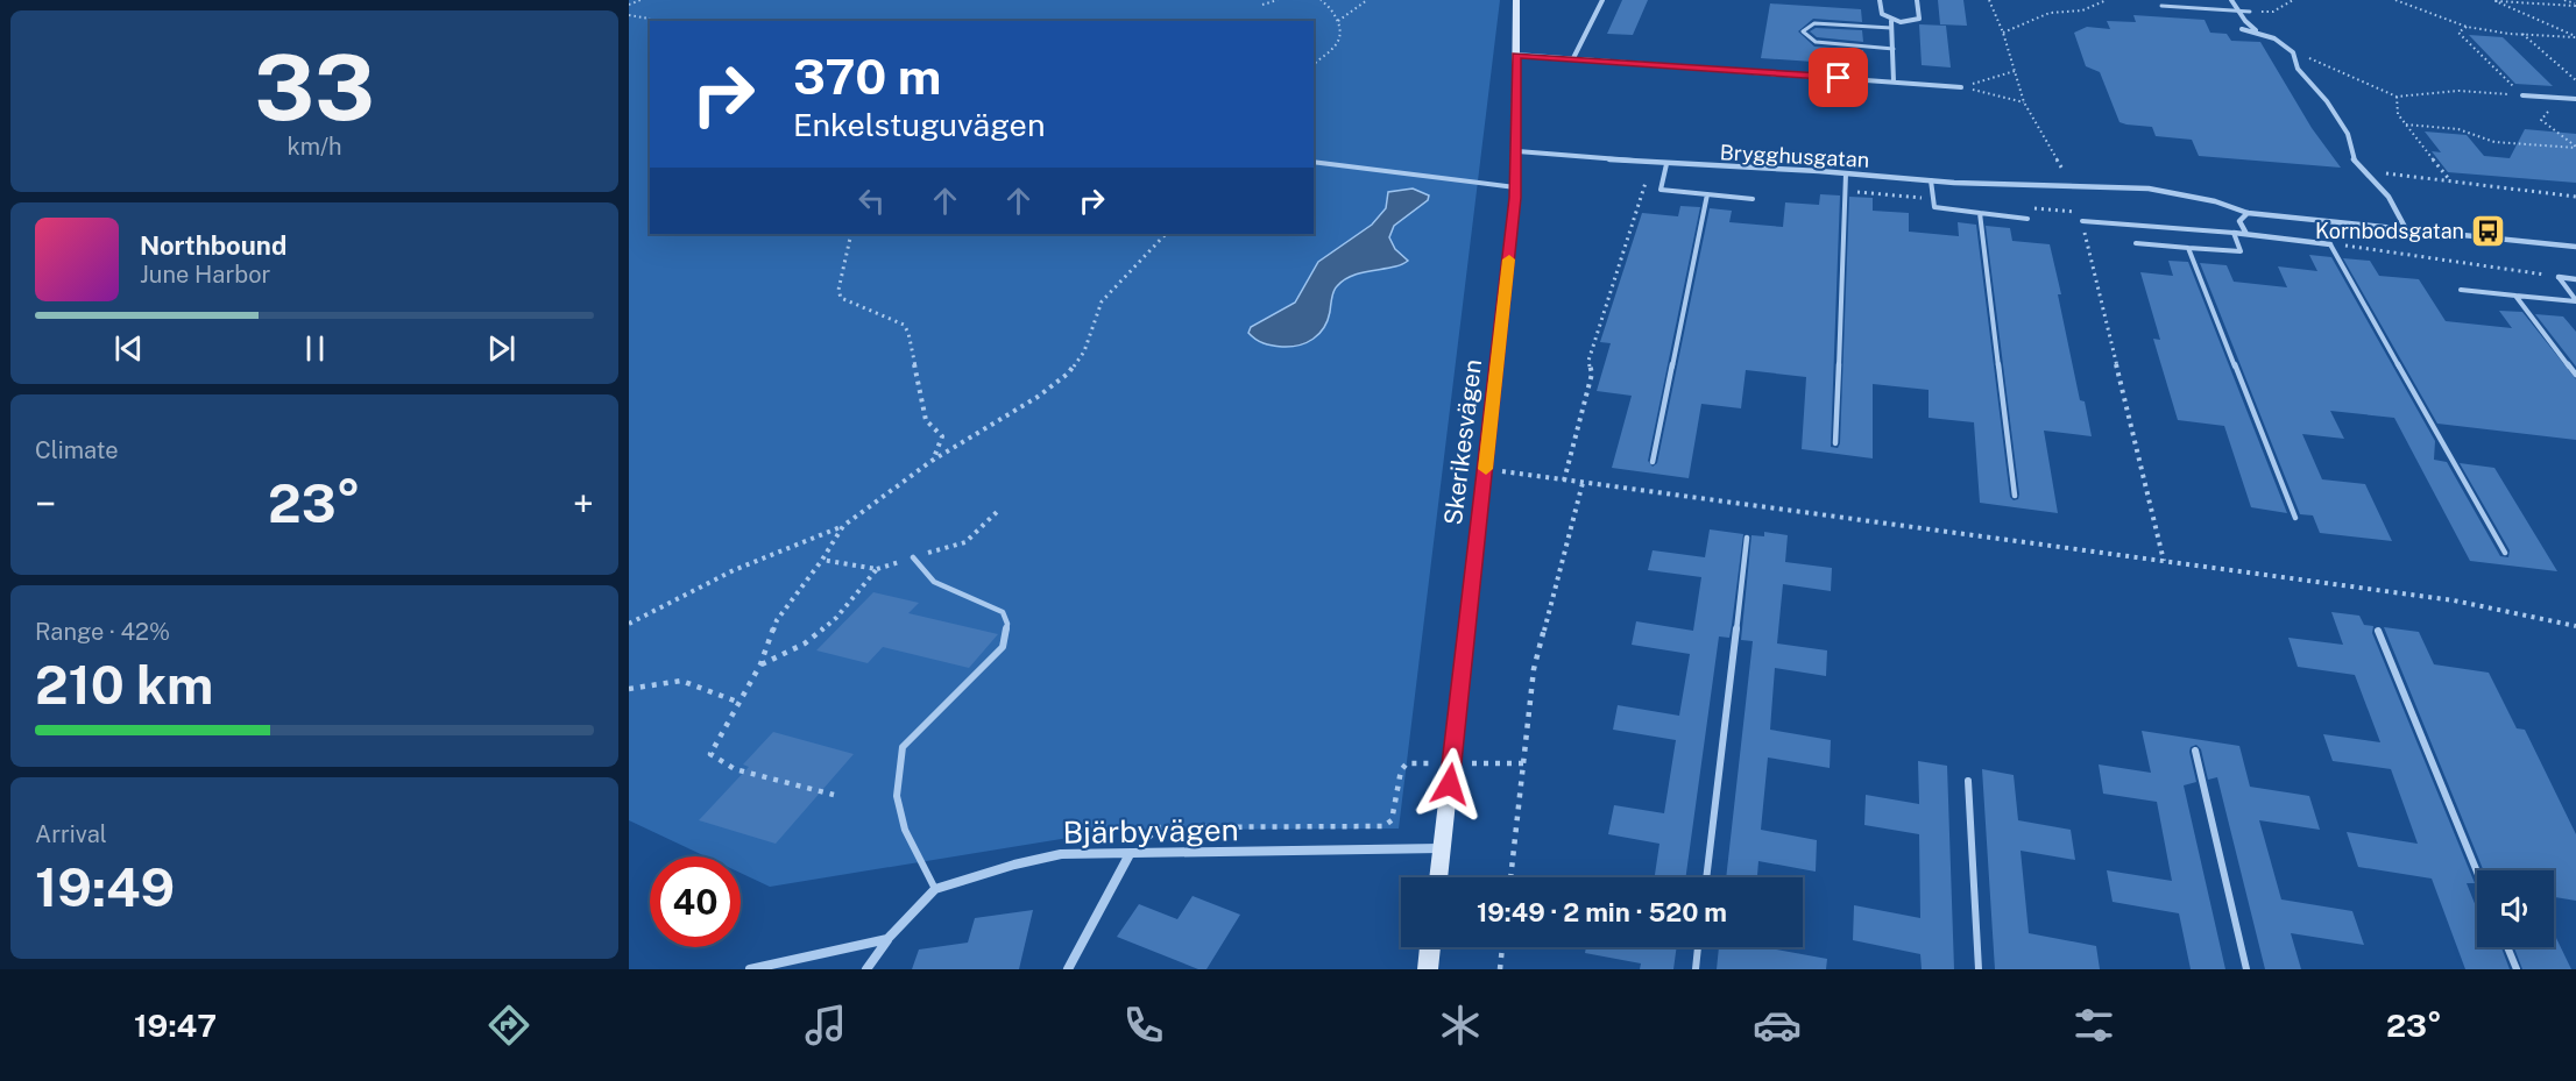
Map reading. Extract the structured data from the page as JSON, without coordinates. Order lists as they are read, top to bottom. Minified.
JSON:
{"streets":{"street":["Brygghusgatan","Skerikesvägen","Bjärbyvägen"]},"crossings":[["Brygghusgatan","Skerikesvägen"],["Skerikesvägen","Bjärbyvägen"]],"places":{"bus stop":["Kornbodsgatan"]},"page":{"tile":[["33","km/h"],"Climate",["Range · 42%","210 km"],["Arrival","19:49"]],"turn":["370 m","Enkelstuguvägen"],"song":["Northbound","June Harbor"],"heat":["−","23°","+"],"limit":"40","trip":"19:49 · 2 min · 520 m","tabs":["19:47","23°"]}}
